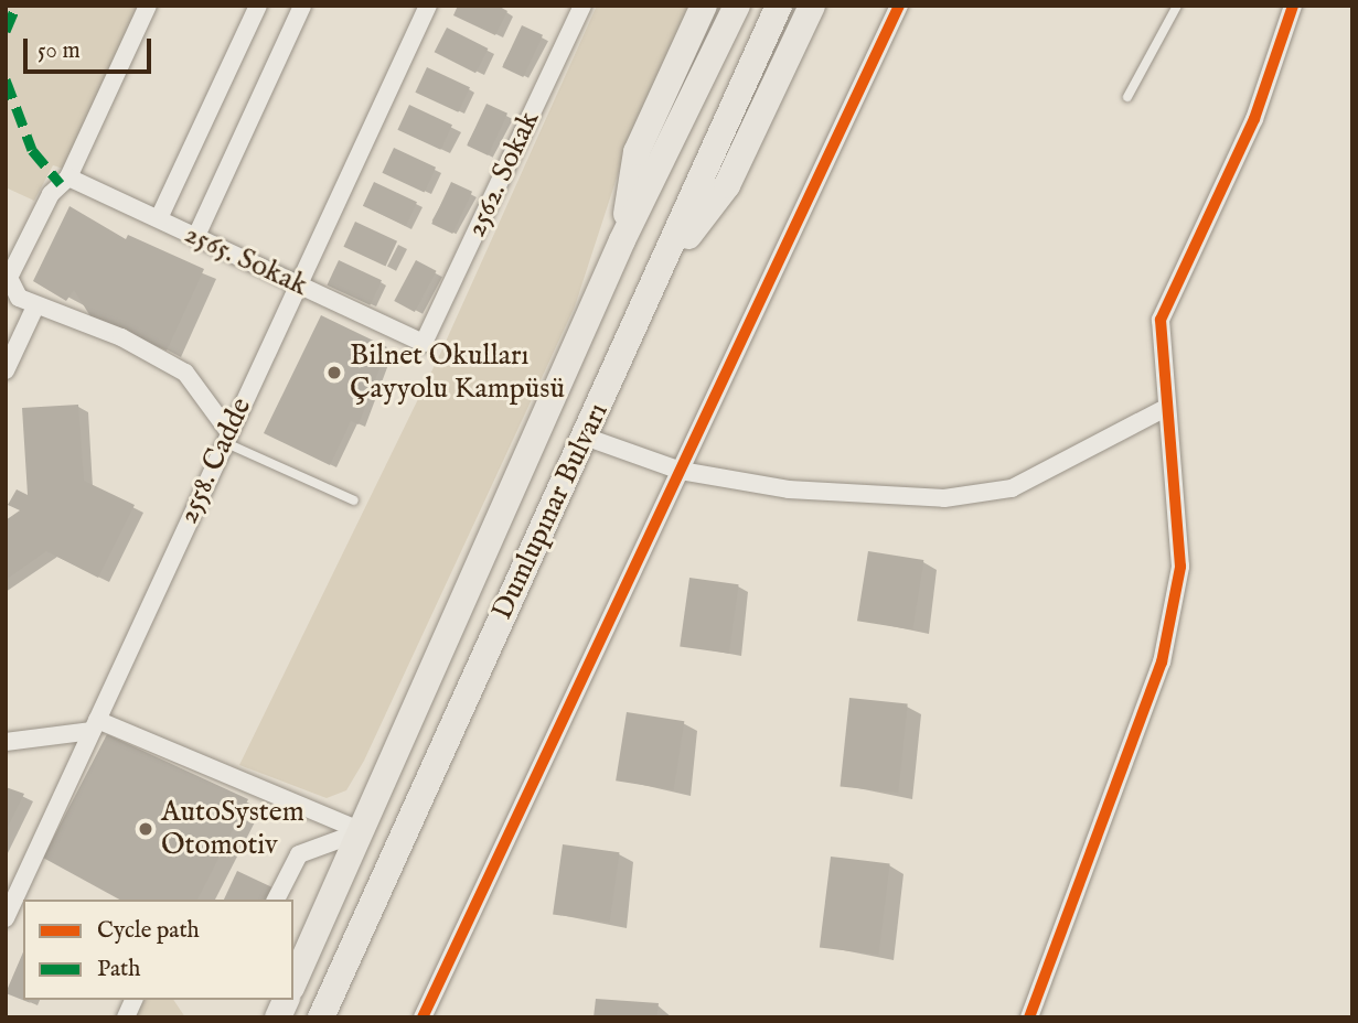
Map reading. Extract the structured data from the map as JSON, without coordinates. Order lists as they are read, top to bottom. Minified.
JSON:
{"streets":{"highway":["Dumlupınar Bulvarı"],"street":["2562. Sokak","2565. Sokak","2558. Cadde"]},"crossings":[["2562. Sokak","2565. Sokak"],["2565. Sokak","2558. Cadde"]],"places":["Bilnet Okulları Çayyolu Kampüsü","AutoSystem Otomotiv"],"legend":["Cycle path","Path"],"scale_bar":"50 m"}
